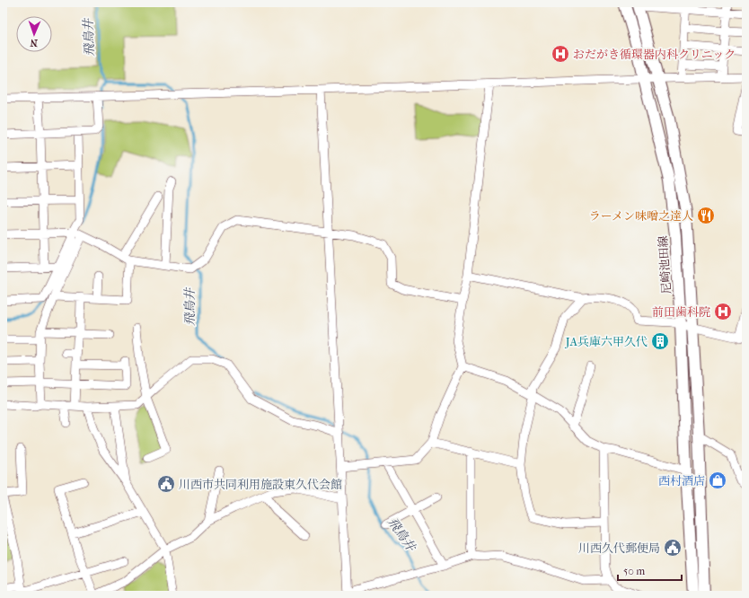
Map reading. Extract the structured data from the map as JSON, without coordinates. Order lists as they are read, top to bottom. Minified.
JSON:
{"streets":{"main road":["尼崎池田線"]},"water":["飛鳥井"],"places":{"hospital":["おだがき循環器内科クリニック","前田歯科院"],"restaurant":["ラーメン味噌之達人"],"building":["JA兵庫六甲久代"],"shop":["西村酒店"],"public building":["川西市共同利用施設東久代会館","川西久代郵便局"]},"scale_bar":"50 m","north":"bottom"}
